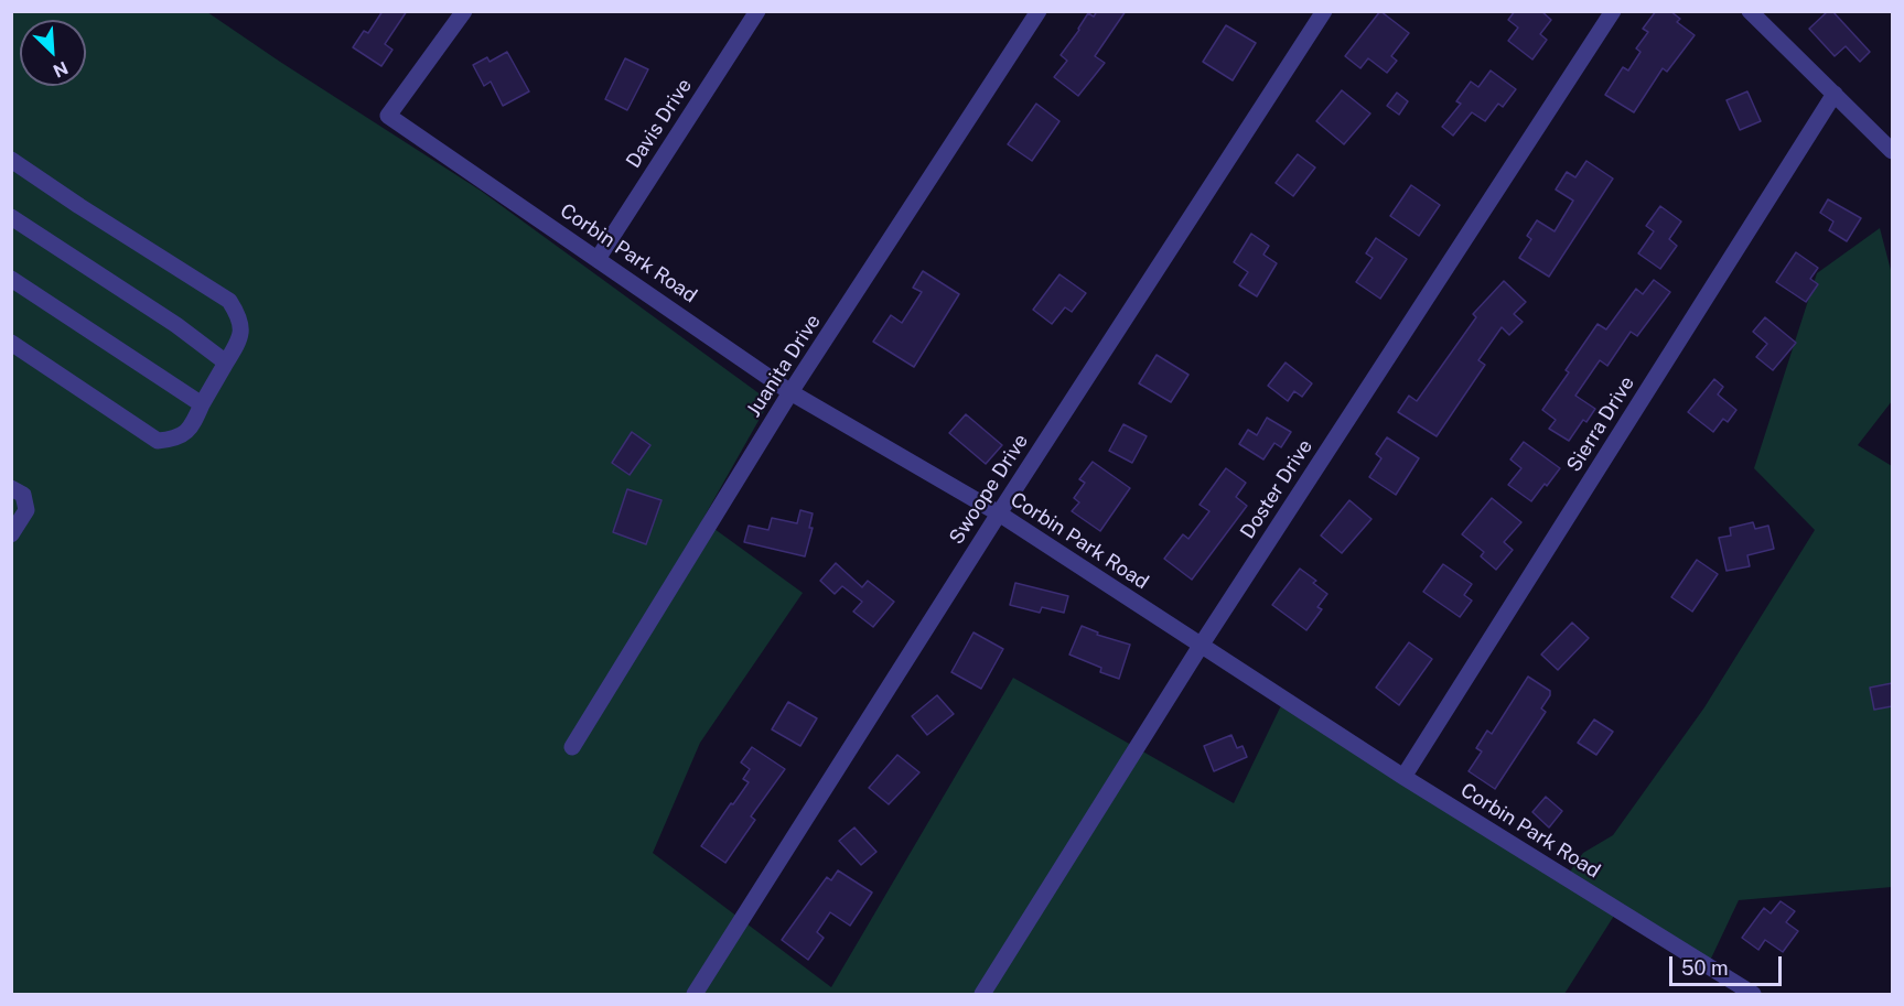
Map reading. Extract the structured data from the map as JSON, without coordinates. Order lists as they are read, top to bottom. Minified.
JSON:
{"streets":{"street":["Davis Drive","Corbin Park Road","Juanita Drive","Sierra Drive","Swoope Drive","Doster Drive"]},"crossings":[["Davis Drive","Corbin Park Road"],["Corbin Park Road","Juanita Drive"],["Corbin Park Road","Sierra Drive"],["Corbin Park Road","Swoope Drive"],["Corbin Park Road","Doster Drive"]],"scale_bar":"50 m","north":"bottom right"}
